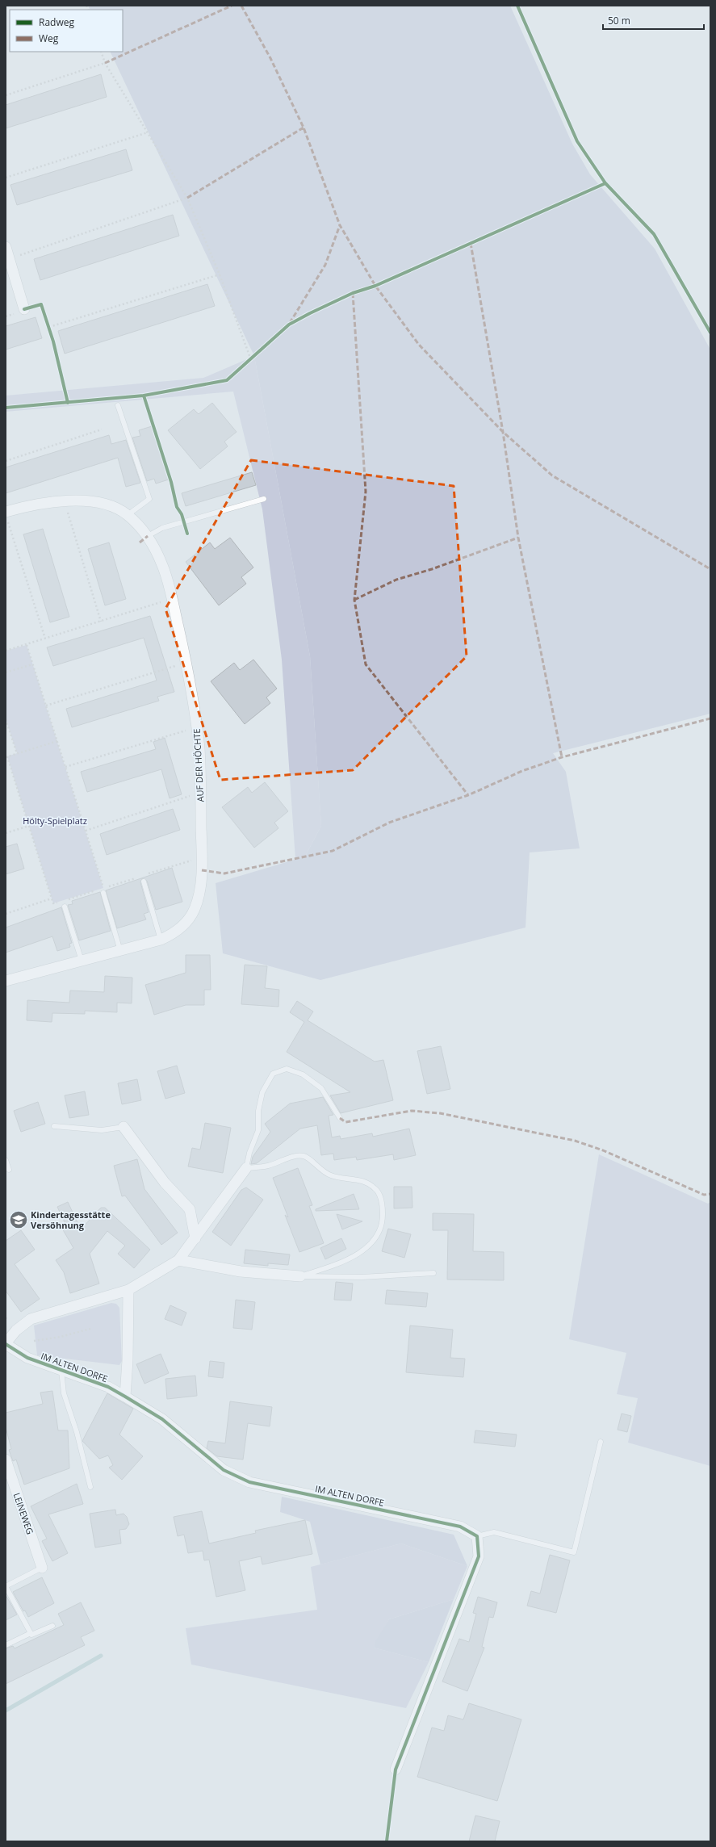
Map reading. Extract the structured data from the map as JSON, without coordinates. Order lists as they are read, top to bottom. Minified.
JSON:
{"streets":{"street":["AUF DER HÖCHTE","IM ALTEN DORFE","LEINEWEG"]},"parks":["Hölty-Spielplatz"],"places":{"school or university":["Kindertagesstätte Versöhnung"]},"legend":["Radweg","Weg"],"scale_bar":"50 m"}
